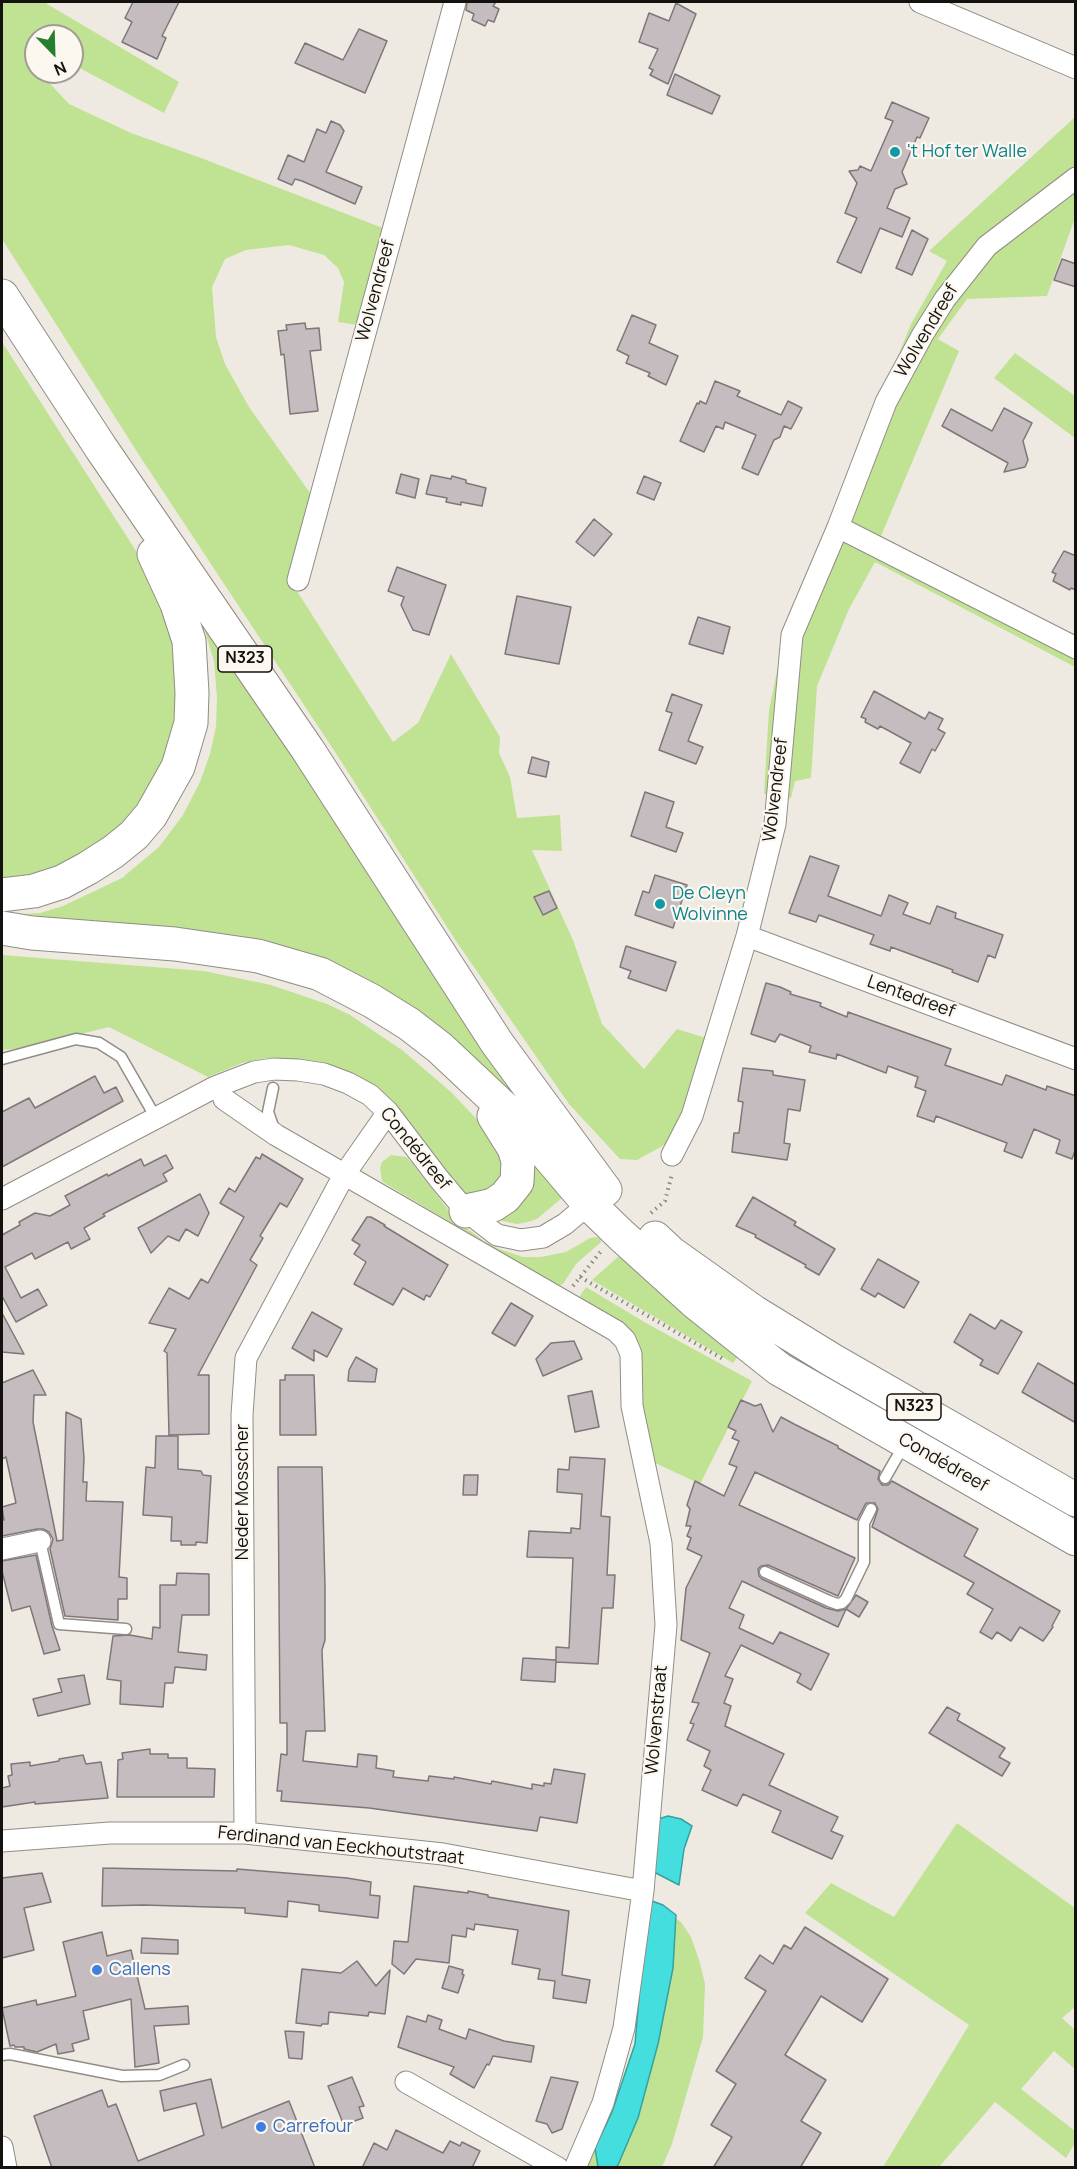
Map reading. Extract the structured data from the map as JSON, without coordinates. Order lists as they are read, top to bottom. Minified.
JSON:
{"streets":{"main road":["N323","Condédreef"],"street":["Wolvendreef","Lentedreef","Neder Mosscher","Wolvenstraat","Ferdinand van Eeckhoutstraat"]},"crossings":[["Wolvendreef","Lentedreef"],["N323","Condédreef"],["Condédreef","Neder Mosscher"],["Neder Mosscher","Wolvenstraat"],["Neder Mosscher","Ferdinand van Eeckhoutstraat"],["Wolvenstraat","Ferdinand van Eeckhoutstraat"]],"places":["'t Hof ter Walle","De Cleyn Wolvinne","Callens","Carrefour"],"north":"bottom right"}
